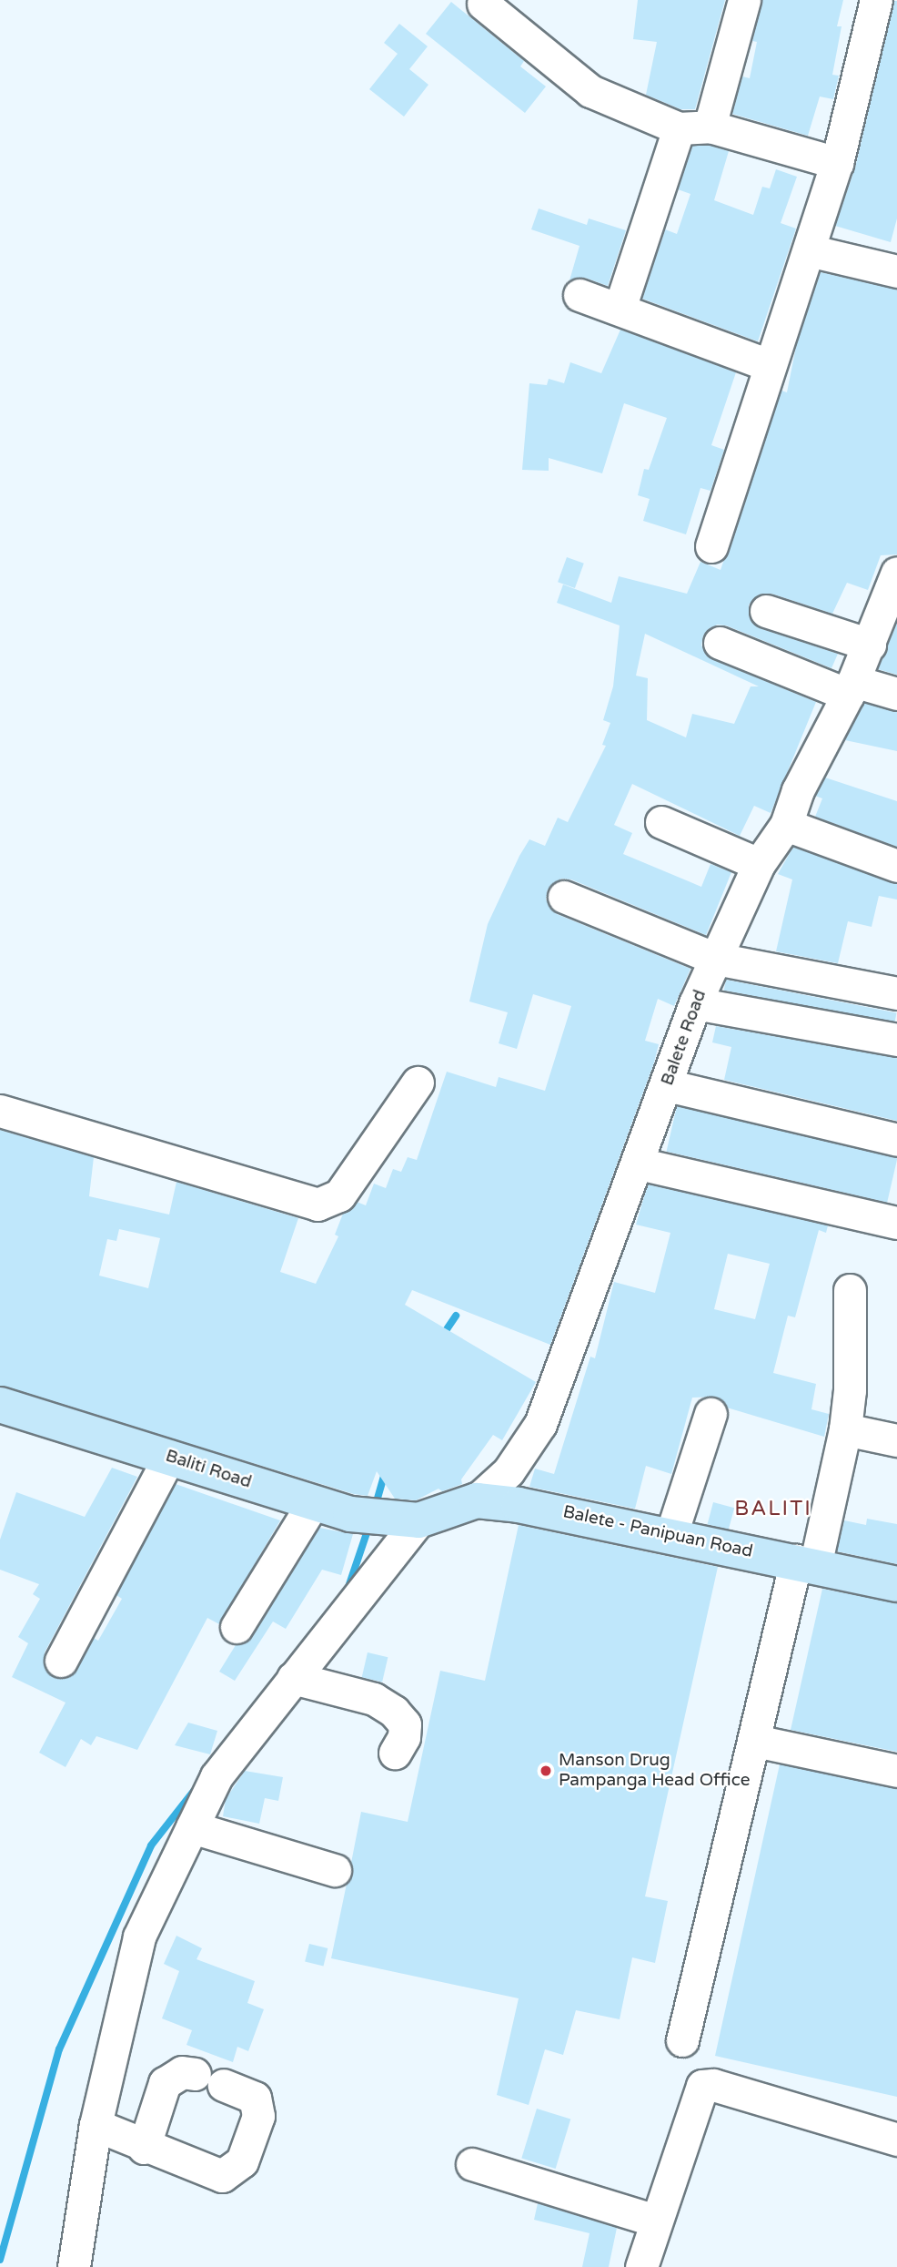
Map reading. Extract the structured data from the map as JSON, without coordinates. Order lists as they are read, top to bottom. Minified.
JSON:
{"streets":{"main road":["Baliti Road","Balete - Panipuan Road"],"street":["Balete Road"]},"crossings":[["Balete Road","Balete - Panipuan Road"],["Baliti Road","Balete - Panipuan Road"]],"districts":["BALITI"],"places":["Manson Drug Pampanga Head Office"]}
